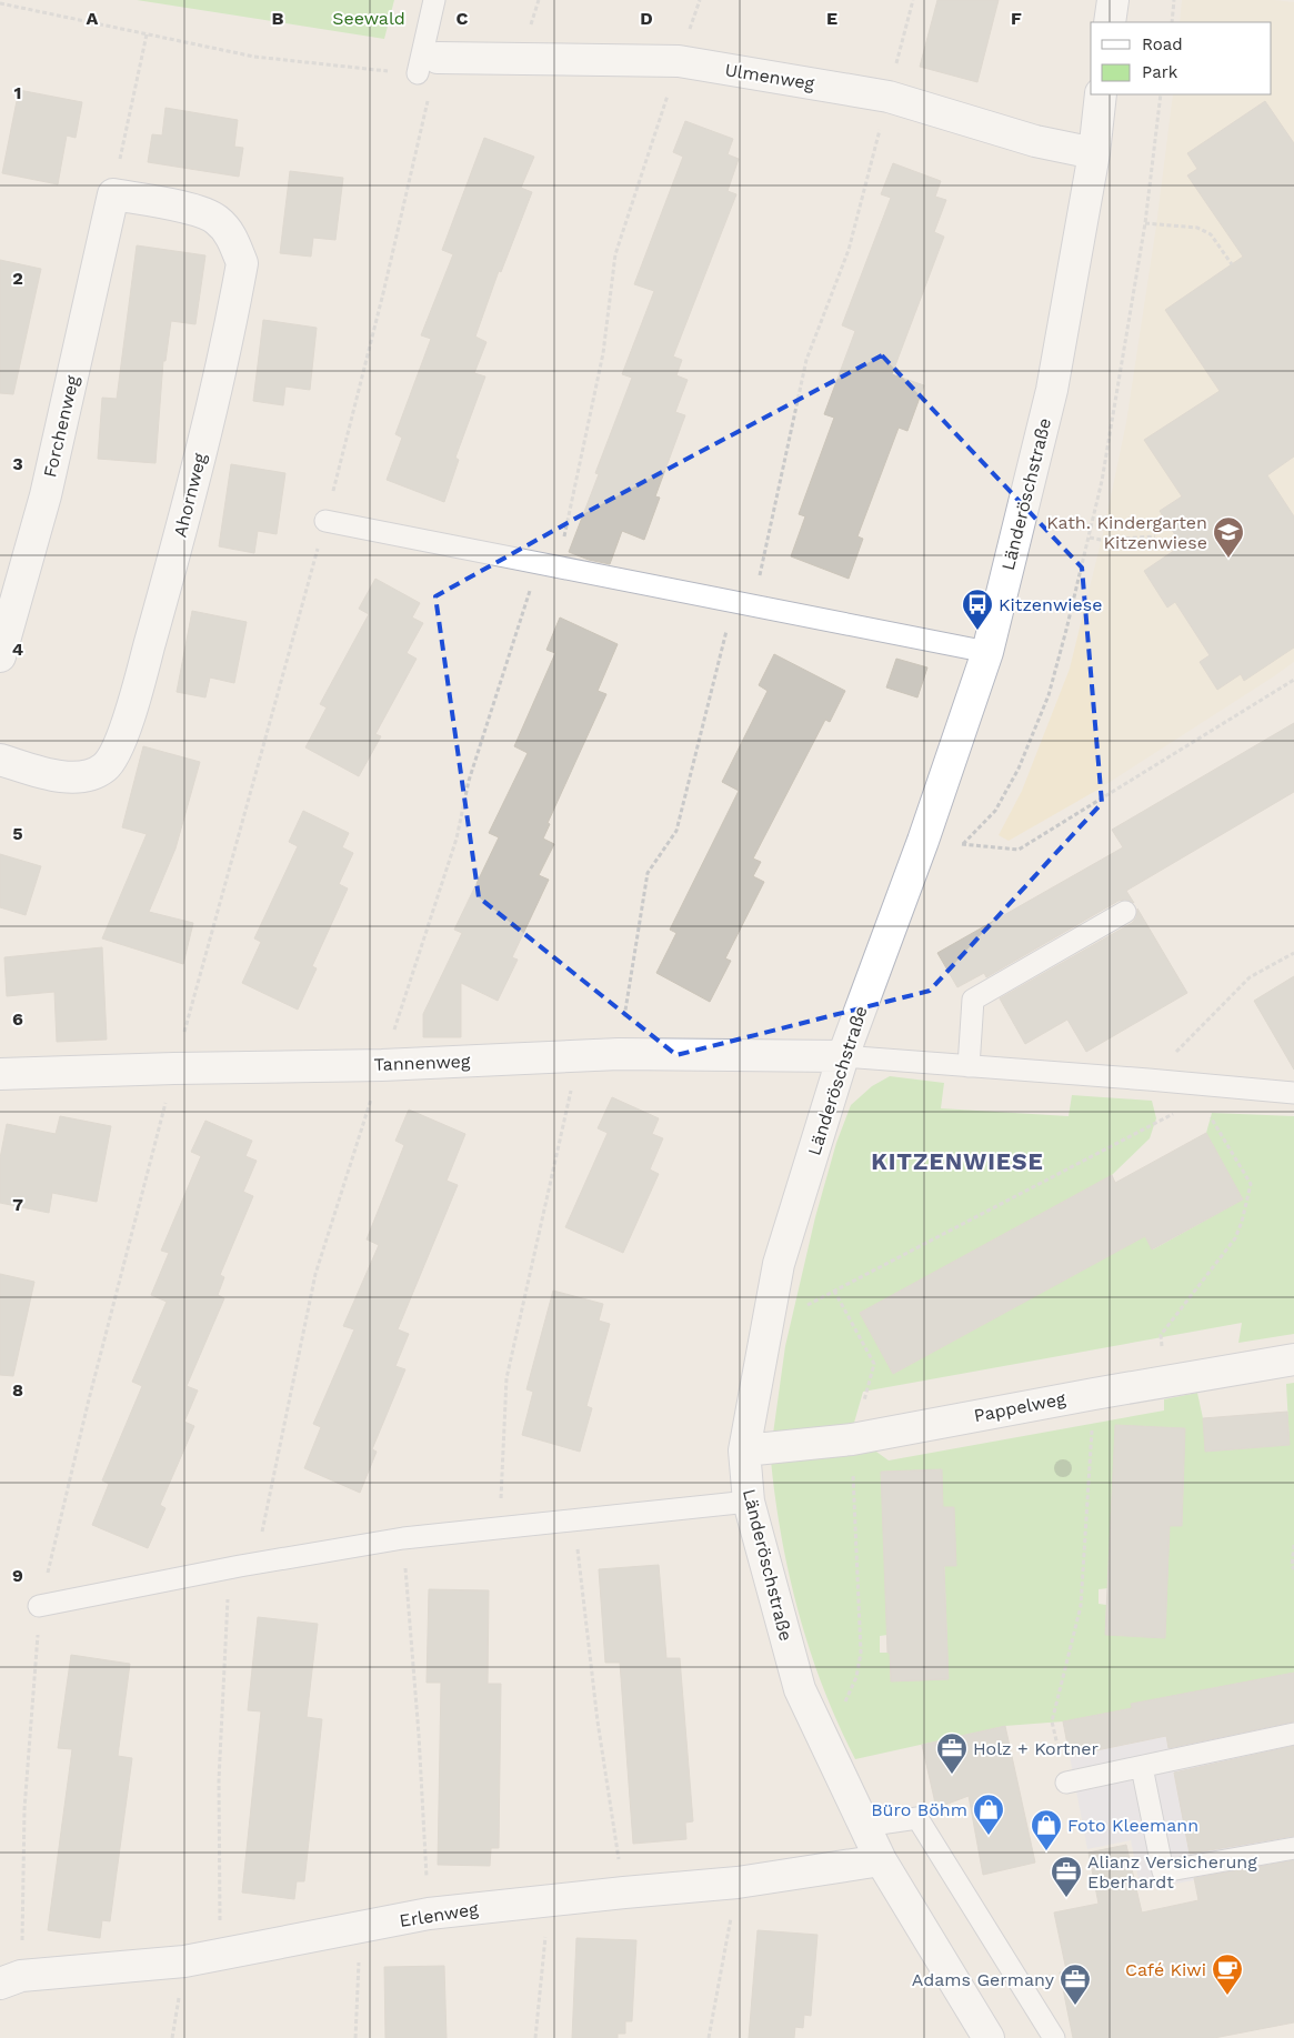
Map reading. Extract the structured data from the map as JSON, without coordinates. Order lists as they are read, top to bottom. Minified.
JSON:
{"streets":{"street":["Ulmenweg","Forchenweg","Länderöschstraße","Ahornweg","Tannenweg","Pappelweg","Erlenweg"]},"crossings":[["Ulmenweg","Länderöschstraße"],["Forchenweg","Ahornweg"],["Länderöschstraße","Tannenweg"],["Länderöschstraße","Pappelweg"],["Länderöschstraße","Erlenweg"]],"districts":["KITZENWIESE"],"parks":["Seewald"],"places":{"school or university":["Kath. Kindergarten Kitzenwiese"],"bus stop":["Kitzenwiese"],"office":["Holz + Kortner","Alianz Versicherung Eberhardt","Adams Germany"],"shop":["Büro Böhm","Foto Kleemann"],"cafe":["Café Kiwi"]},"legend":["Road","Park"],"grid":{"columns":["A","B","C","D","E","F"],"rows":["1","2","3","4","5","6","7","8","9"]}}
